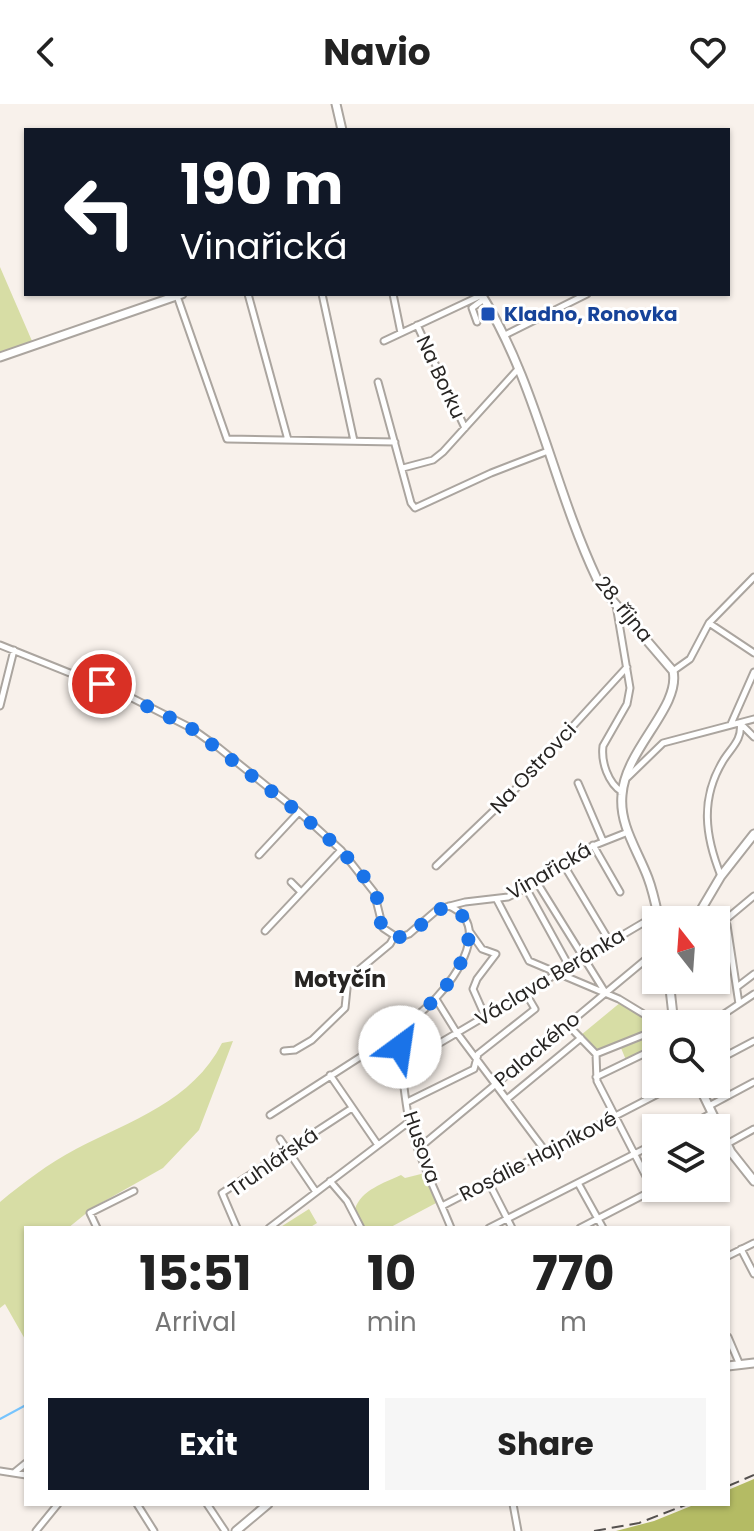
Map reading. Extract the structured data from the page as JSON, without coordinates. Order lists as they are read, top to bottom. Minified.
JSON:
{"streets":{"main road":["28. října"],"street":["Na Borku","Na Ostrovci","Vinařická","Václava Beránka","Palackého","Husova","Rosálie Hajníkové","Truhlářská"]},"crossings":[["Na Borku","28. října"],["28. října","Na Ostrovci"],["Václava Beránka","Husova"],["Palackého","Husova"],["Husova","Rosálie Hajníkové"]],"districts":["Motyčín"],"places":{"transit":["Kladno, Ronovka"]},"north":"top","page":{"header":"Navio","turn":["190 m","Vinařická"],"eta":["15:51","Arrival","10","min","770","m"],"buttons":["Exit","Share"]}}
